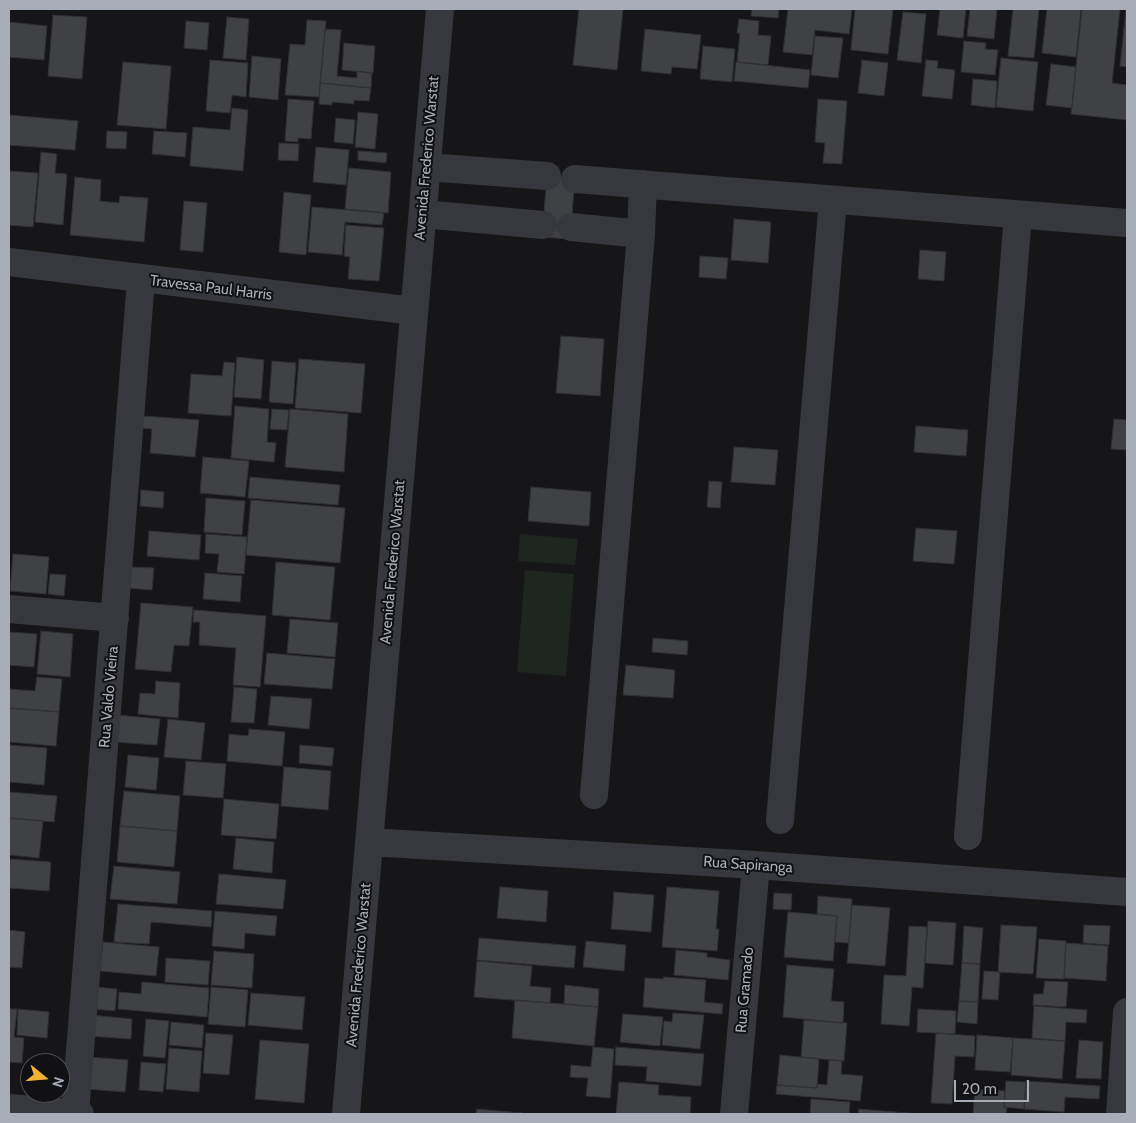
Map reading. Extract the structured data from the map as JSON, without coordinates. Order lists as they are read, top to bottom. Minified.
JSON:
{"streets":{"street":["Avenida Frederico Warstat","Travessa Paul Harris","Rua Valdo Vieira","Rua Sapiranga","Rua Gramado"]},"crossings":[["Avenida Frederico Warstat","Travessa Paul Harris"],["Avenida Frederico Warstat","Rua Sapiranga"],["Travessa Paul Harris","Rua Valdo Vieira"],["Rua Sapiranga","Rua Gramado"]],"scale_bar":"20 m","north":"right"}
